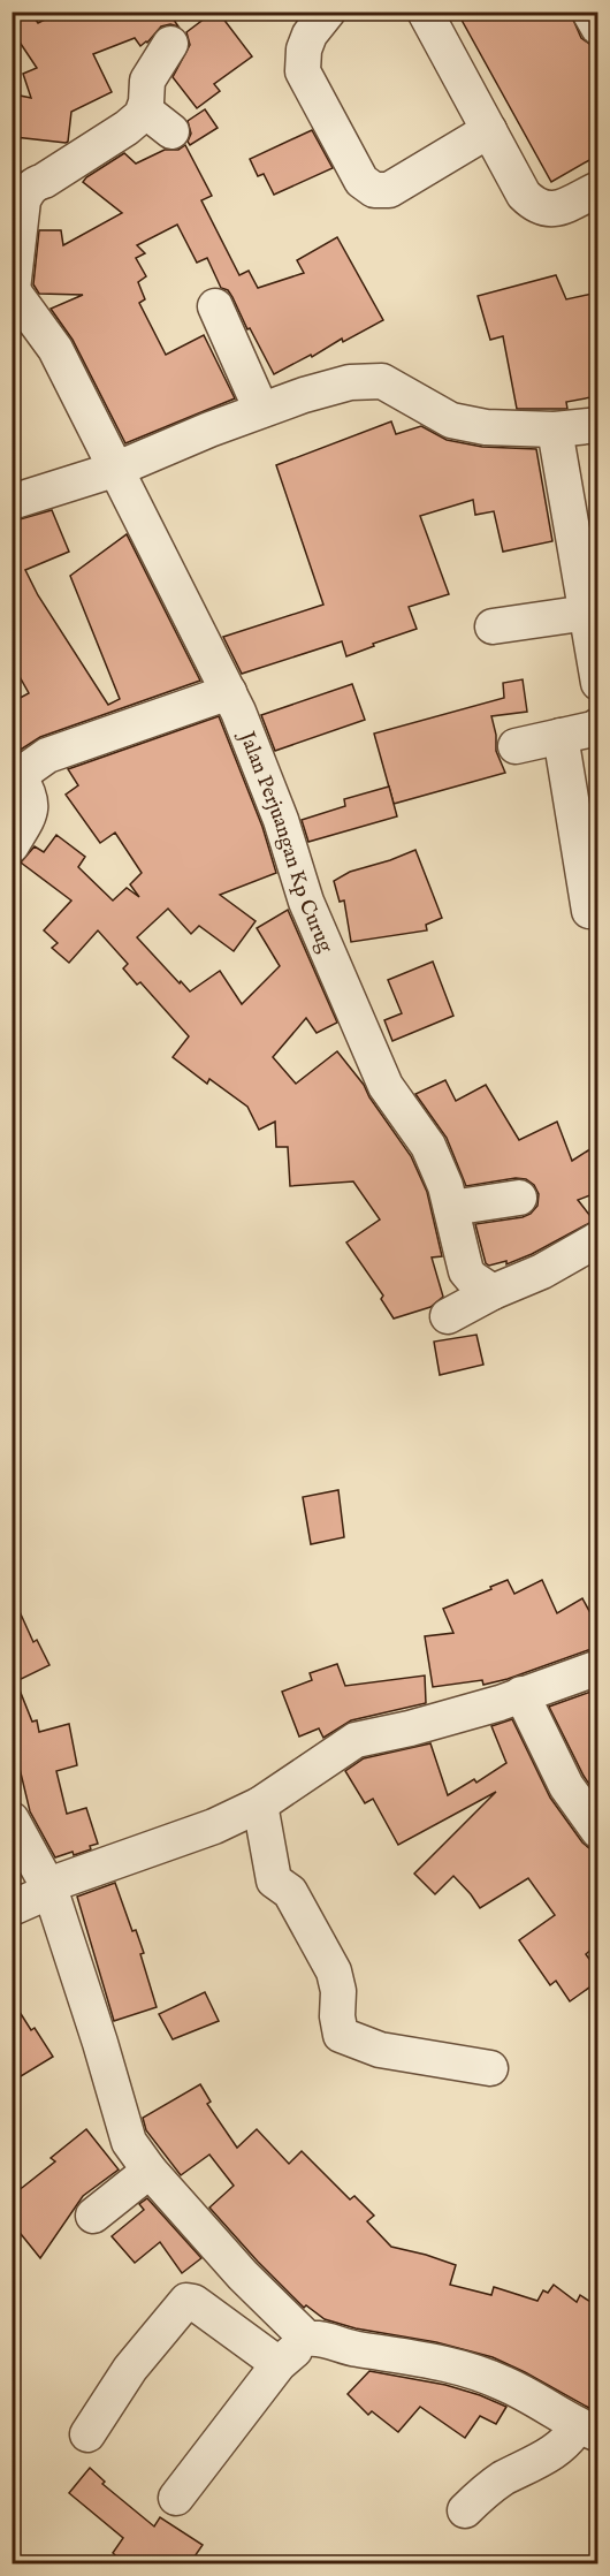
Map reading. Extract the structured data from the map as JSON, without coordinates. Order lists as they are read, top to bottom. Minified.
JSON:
{"streets":{"street":["Jalan Perjuangan Kp Curug"]}}
